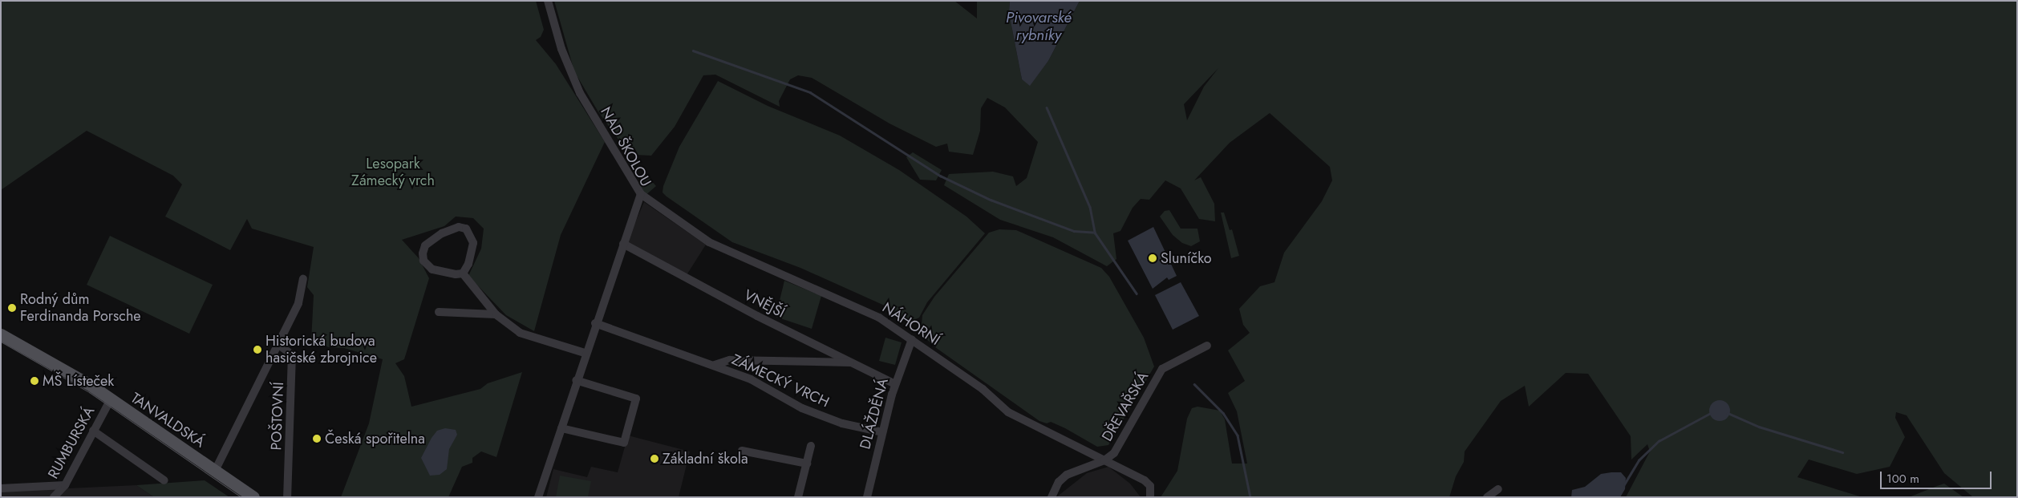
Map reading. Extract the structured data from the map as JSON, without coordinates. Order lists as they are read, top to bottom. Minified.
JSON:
{"streets":{"main road":["TANVALDSKÁ"],"street":["NAD ŠKOLOU","VNĚJŠÍ","NÁHORNÍ","ZÁMECKÝ VRCH","DŘEVAŘSKÁ","DLÁŽDĚNÁ","POŠTOVNÍ","RUMBURSKÁ"]},"crossings":[["NAD ŠKOLOU","VNĚJŠÍ"],["NAD ŠKOLOU","NÁHORNÍ"],["NAD ŠKOLOU","ZÁMECKÝ VRCH"],["VNĚJŠÍ","ZÁMECKÝ VRCH"],["VNĚJŠÍ","DLÁŽDĚNÁ"],["NÁHORNÍ","DŘEVAŘSKÁ"],["NÁHORNÍ","DLÁŽDĚNÁ"],["ZÁMECKÝ VRCH","DLÁŽDĚNÁ"],["TANVALDSKÁ","RUMBURSKÁ"]],"water":["Pivovarské rybníky"],"parks":["Lesopark Zámecký vrch"],"places":["Sluníčko","Rodný dům Ferdinanda Porsche","Historická budova hasičské zbrojnice","MŠ Lísteček","Česká spořitelna","Základní škola"],"scale_bar":"100 m"}
